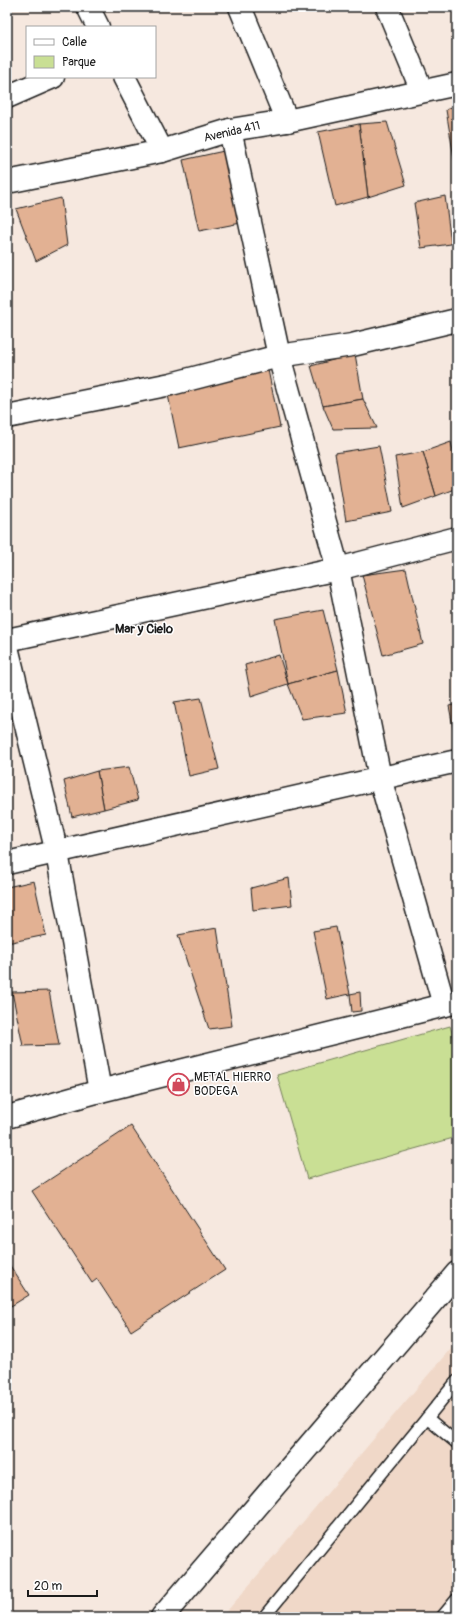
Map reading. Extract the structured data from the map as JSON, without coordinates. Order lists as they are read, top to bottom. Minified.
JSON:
{"streets":{"street":["Avenida 411"]},"districts":["Mar y Cielo"],"places":{"shop":["METAL HIERRO BODEGA"]},"legend":["Calle","Parque"],"scale_bar":"20 m"}
